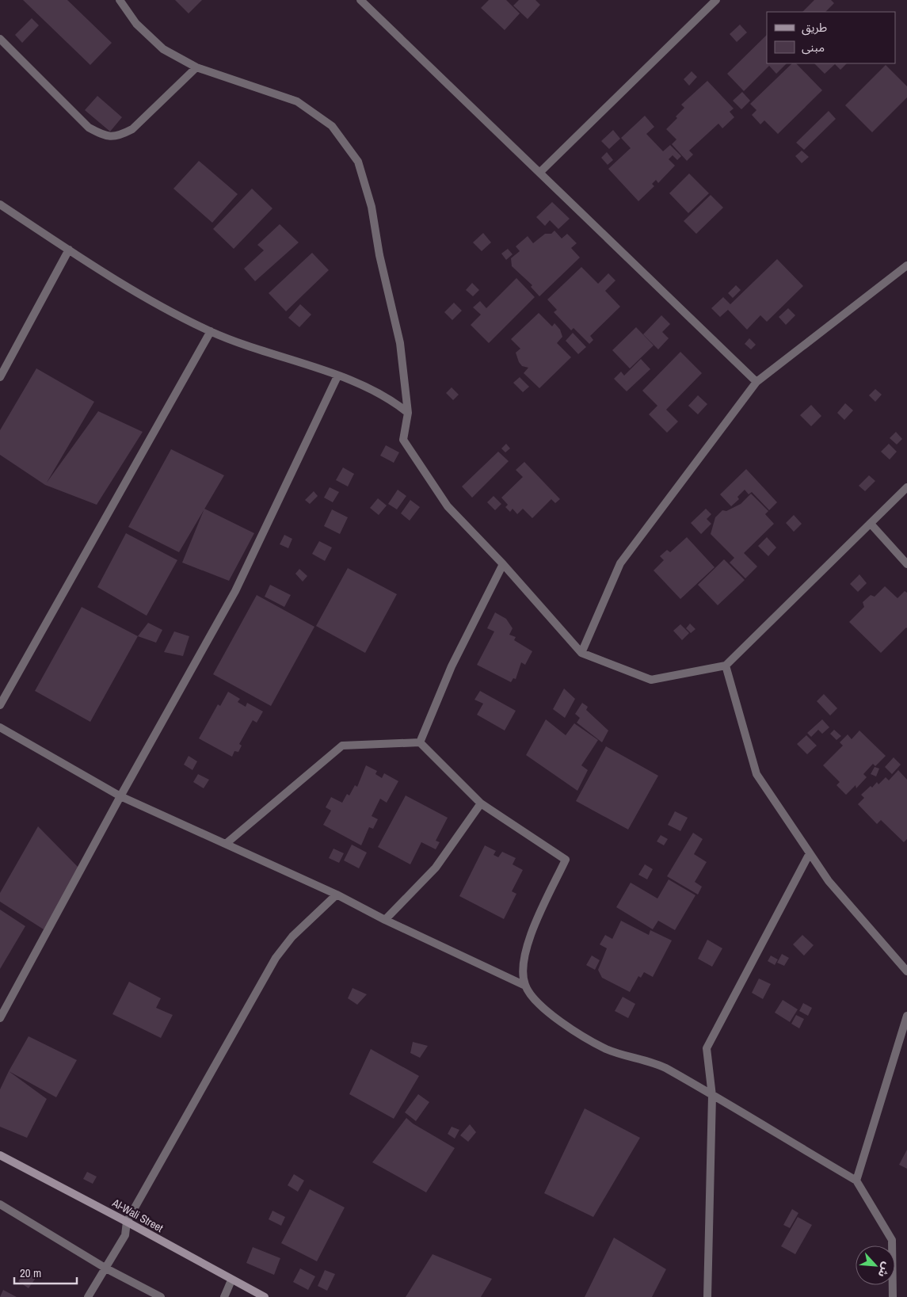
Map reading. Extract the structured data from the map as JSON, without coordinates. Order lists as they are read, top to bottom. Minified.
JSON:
{"streets":{"main road":["Al-Wali Street"]},"legend":["طريق","مبنى"],"scale_bar":"20 m","north":"bottom right"}
